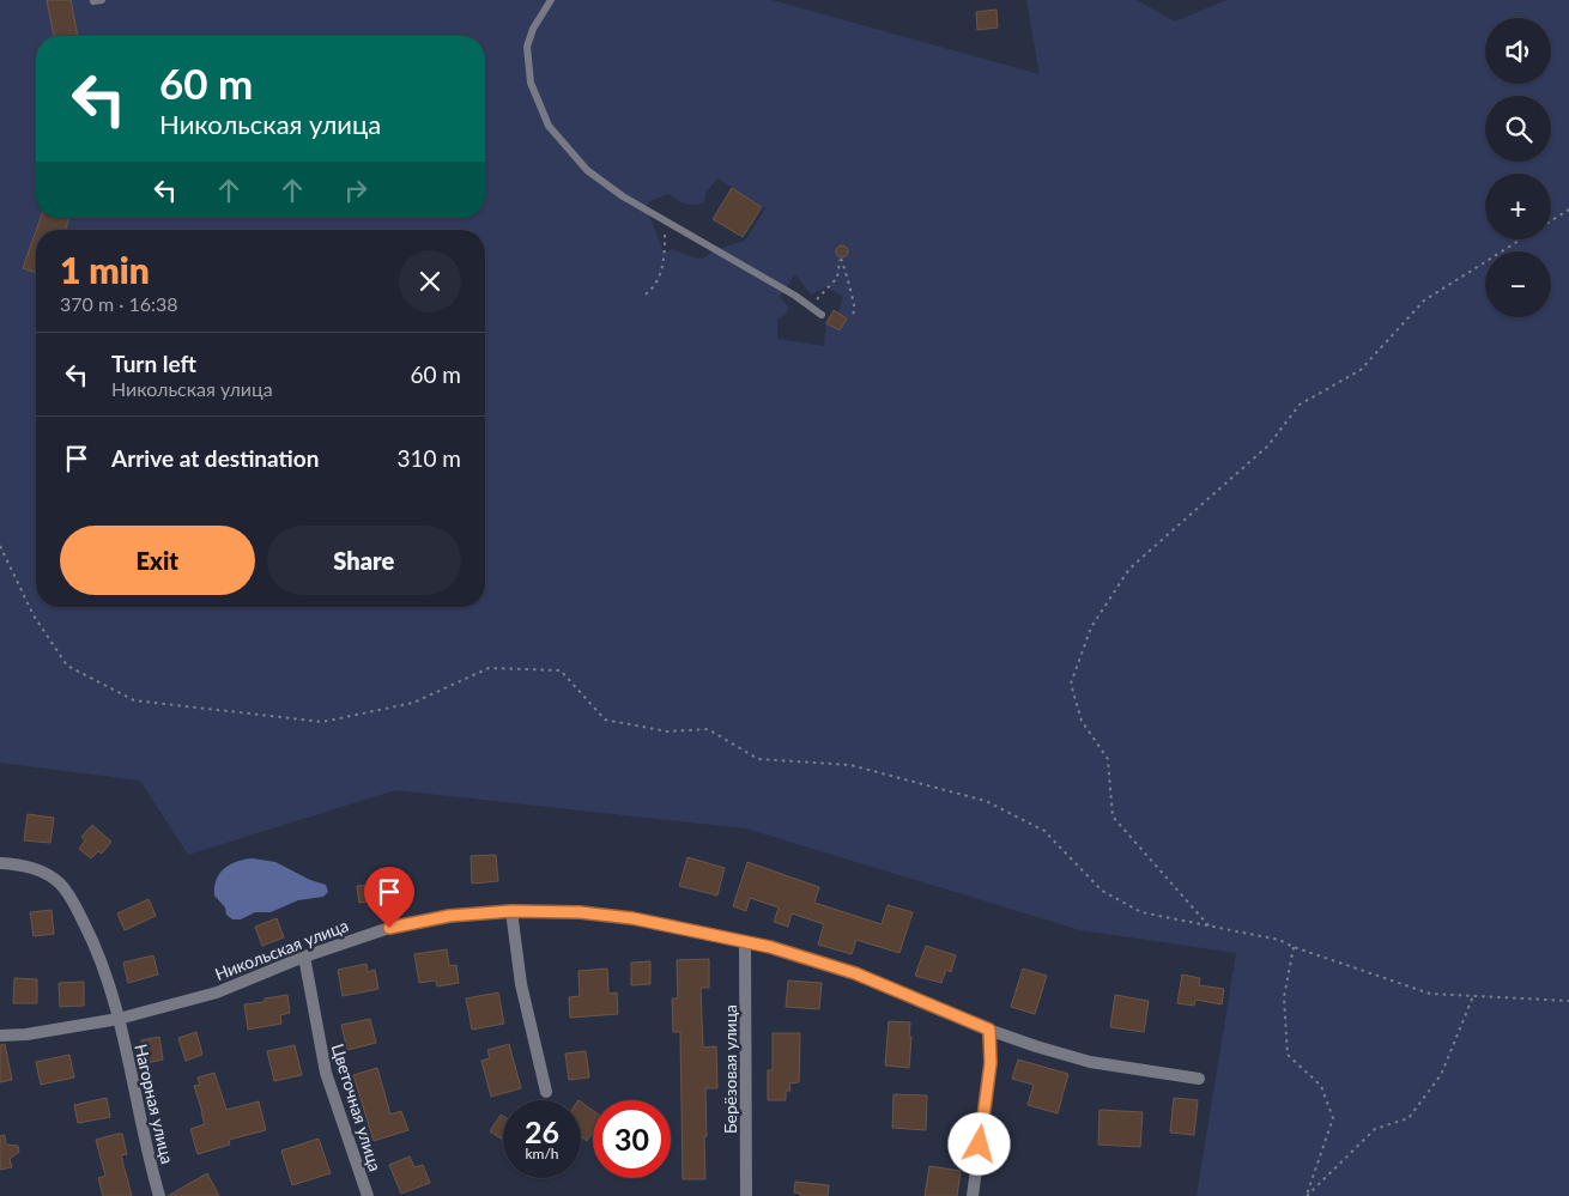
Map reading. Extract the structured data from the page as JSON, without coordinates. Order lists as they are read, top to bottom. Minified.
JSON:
{"streets":{"street":["Никольская улица","Берёзовая улица","Нагорная улица","Цветочная улица"]},"crossings":[["Никольская улица","Берёзовая улица"],["Никольская улица","Нагорная улица"],["Никольская улица","Цветочная улица"]],"page":{"map_buttons":["+","−"],"turn":["60 m","Никольская улица"],"heading":["1 min","370 m · 16:38"],"list":[{"name":"Turn left","note":"Никольская улица","value":"60 m"},{"name":"Arrive at destination","value":"310 m"}],"buttons":["Exit","Share"],"speed":"26 km/h","limit":"30"}}
